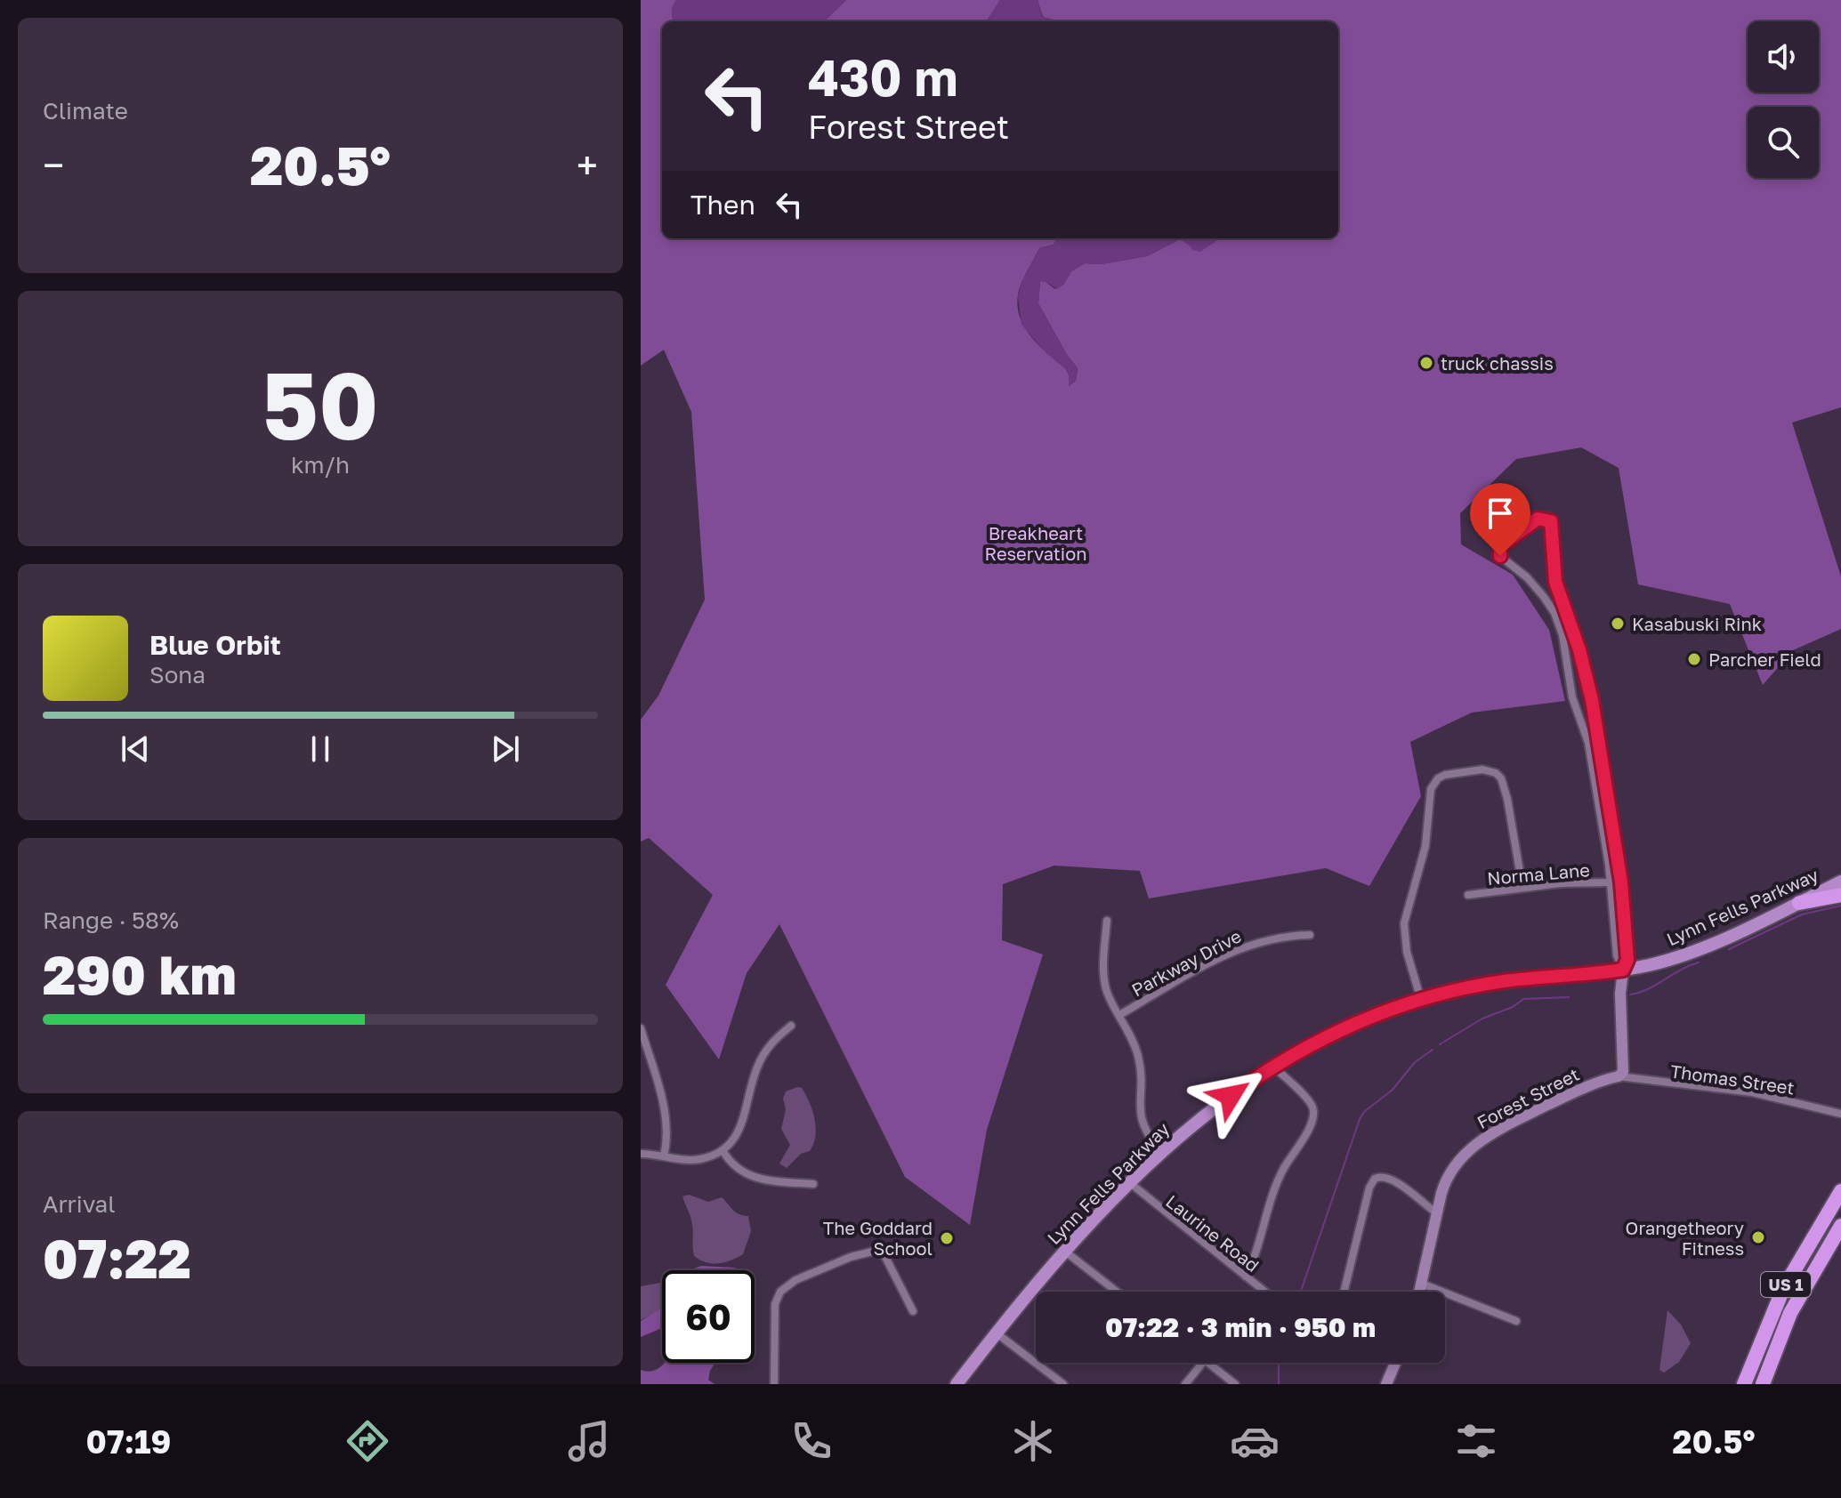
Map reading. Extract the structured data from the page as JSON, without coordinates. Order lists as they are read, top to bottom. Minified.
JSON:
{"streets":{"highway":["US 1"],"main road":["Lynn Fells Parkway"],"street":["Norma Lane","Parkway Drive","Thomas Street","Forest Street","Laurine Road"]},"crossings":[["Lynn Fells Parkway","Laurine Road"],["Thomas Street","Forest Street"]],"parks":["Breakheart Reservation"],"places":["truck chassis","Kasabuski Rink","Parcher Field","Orangetheory Fitness","The Goddard School"],"page":{"tile":["Climate",["50","km/h"],["Range · 58%","290 km"],["Arrival","07:22"]],"turn":["430 m","Forest Street"],"heat":["−","20.5°","+"],"then":"Then","song":["Blue Orbit","Sona"],"limit":"60","trip":"07:22 · 3 min · 950 m","tabs":["07:19","20.5°"]}}
